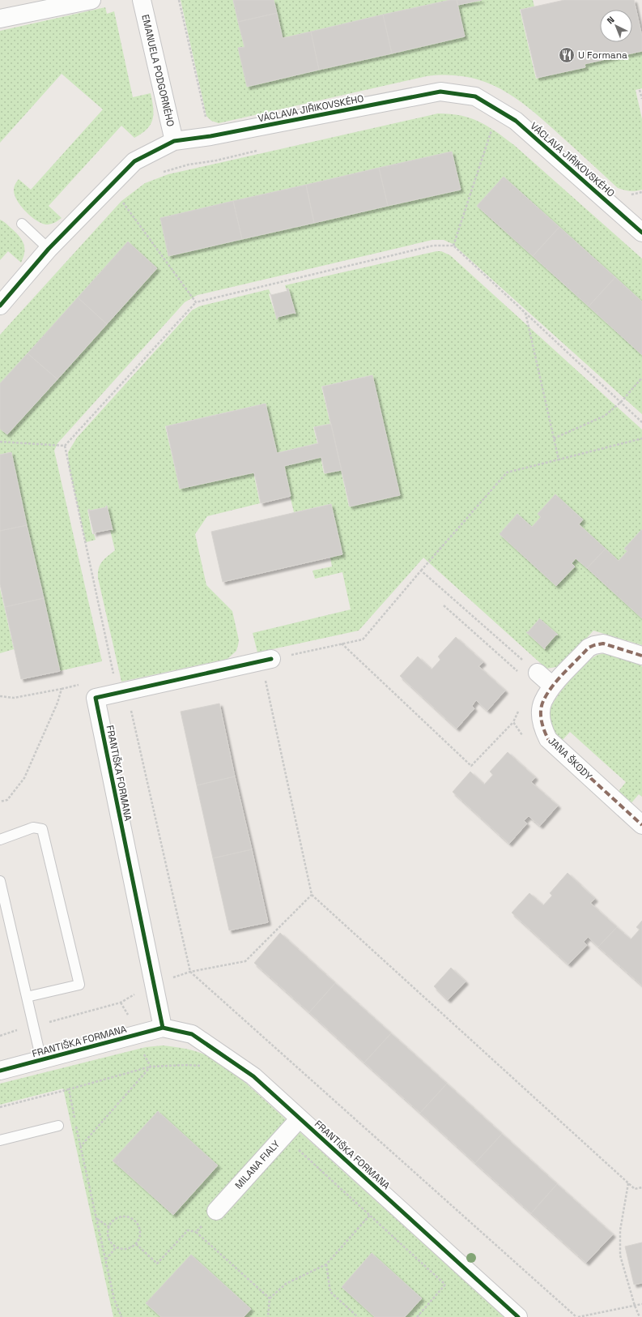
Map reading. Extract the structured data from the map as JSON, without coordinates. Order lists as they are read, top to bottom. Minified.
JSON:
{"streets":{"street":["EMANUELA PODGORNÉHO","VÁCLAVA JIŘIKOVSKÉHO","JANA ŠKODY","FRANTIŠKA FORMANA","MILANA FIALY"]},"crossings":[["EMANUELA PODGORNÉHO","VÁCLAVA JIŘIKOVSKÉHO"],["FRANTIŠKA FORMANA","MILANA FIALY"]],"places":{"restaurant":["U Formana"]},"north":"top left"}
